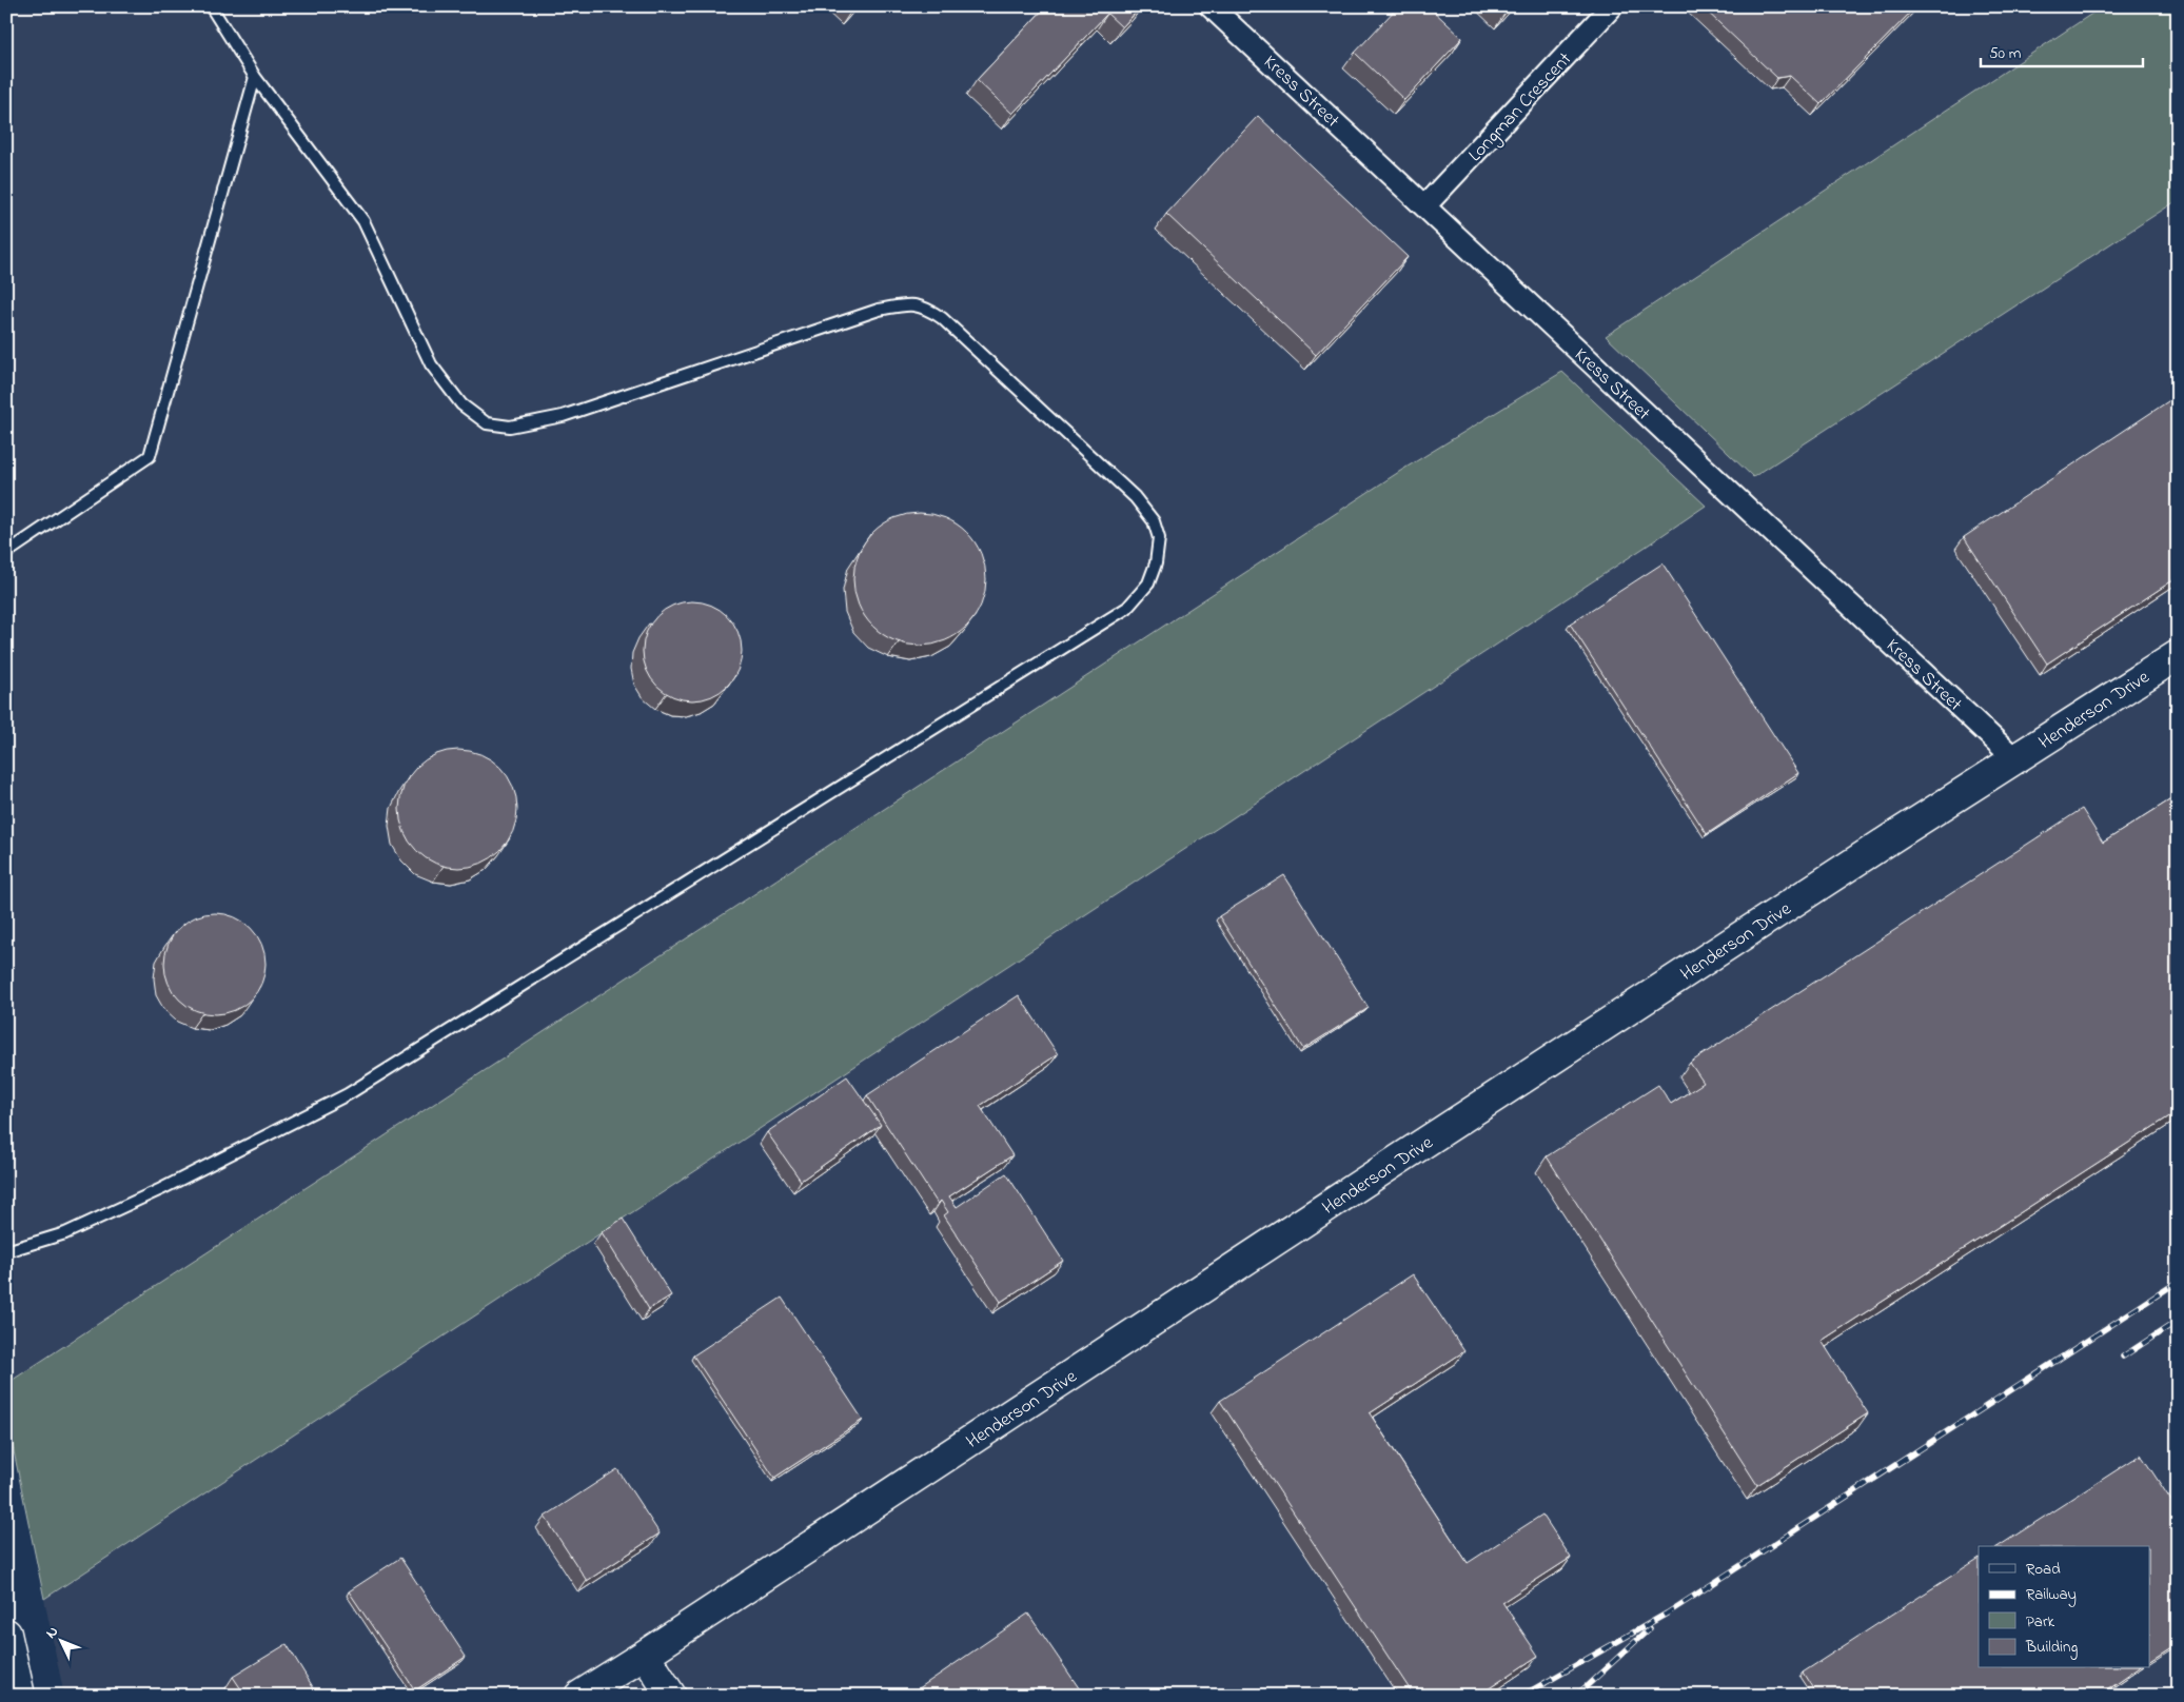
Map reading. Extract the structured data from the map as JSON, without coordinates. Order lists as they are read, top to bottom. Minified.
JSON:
{"streets":{"street":["Kress Street","Longman Crescent","Henderson Drive"]},"crossings":[["Kress Street","Longman Crescent"],["Kress Street","Henderson Drive"]],"legend":["Road","Railway","Park","Building"],"scale_bar":"50 m","north":"top left"}
